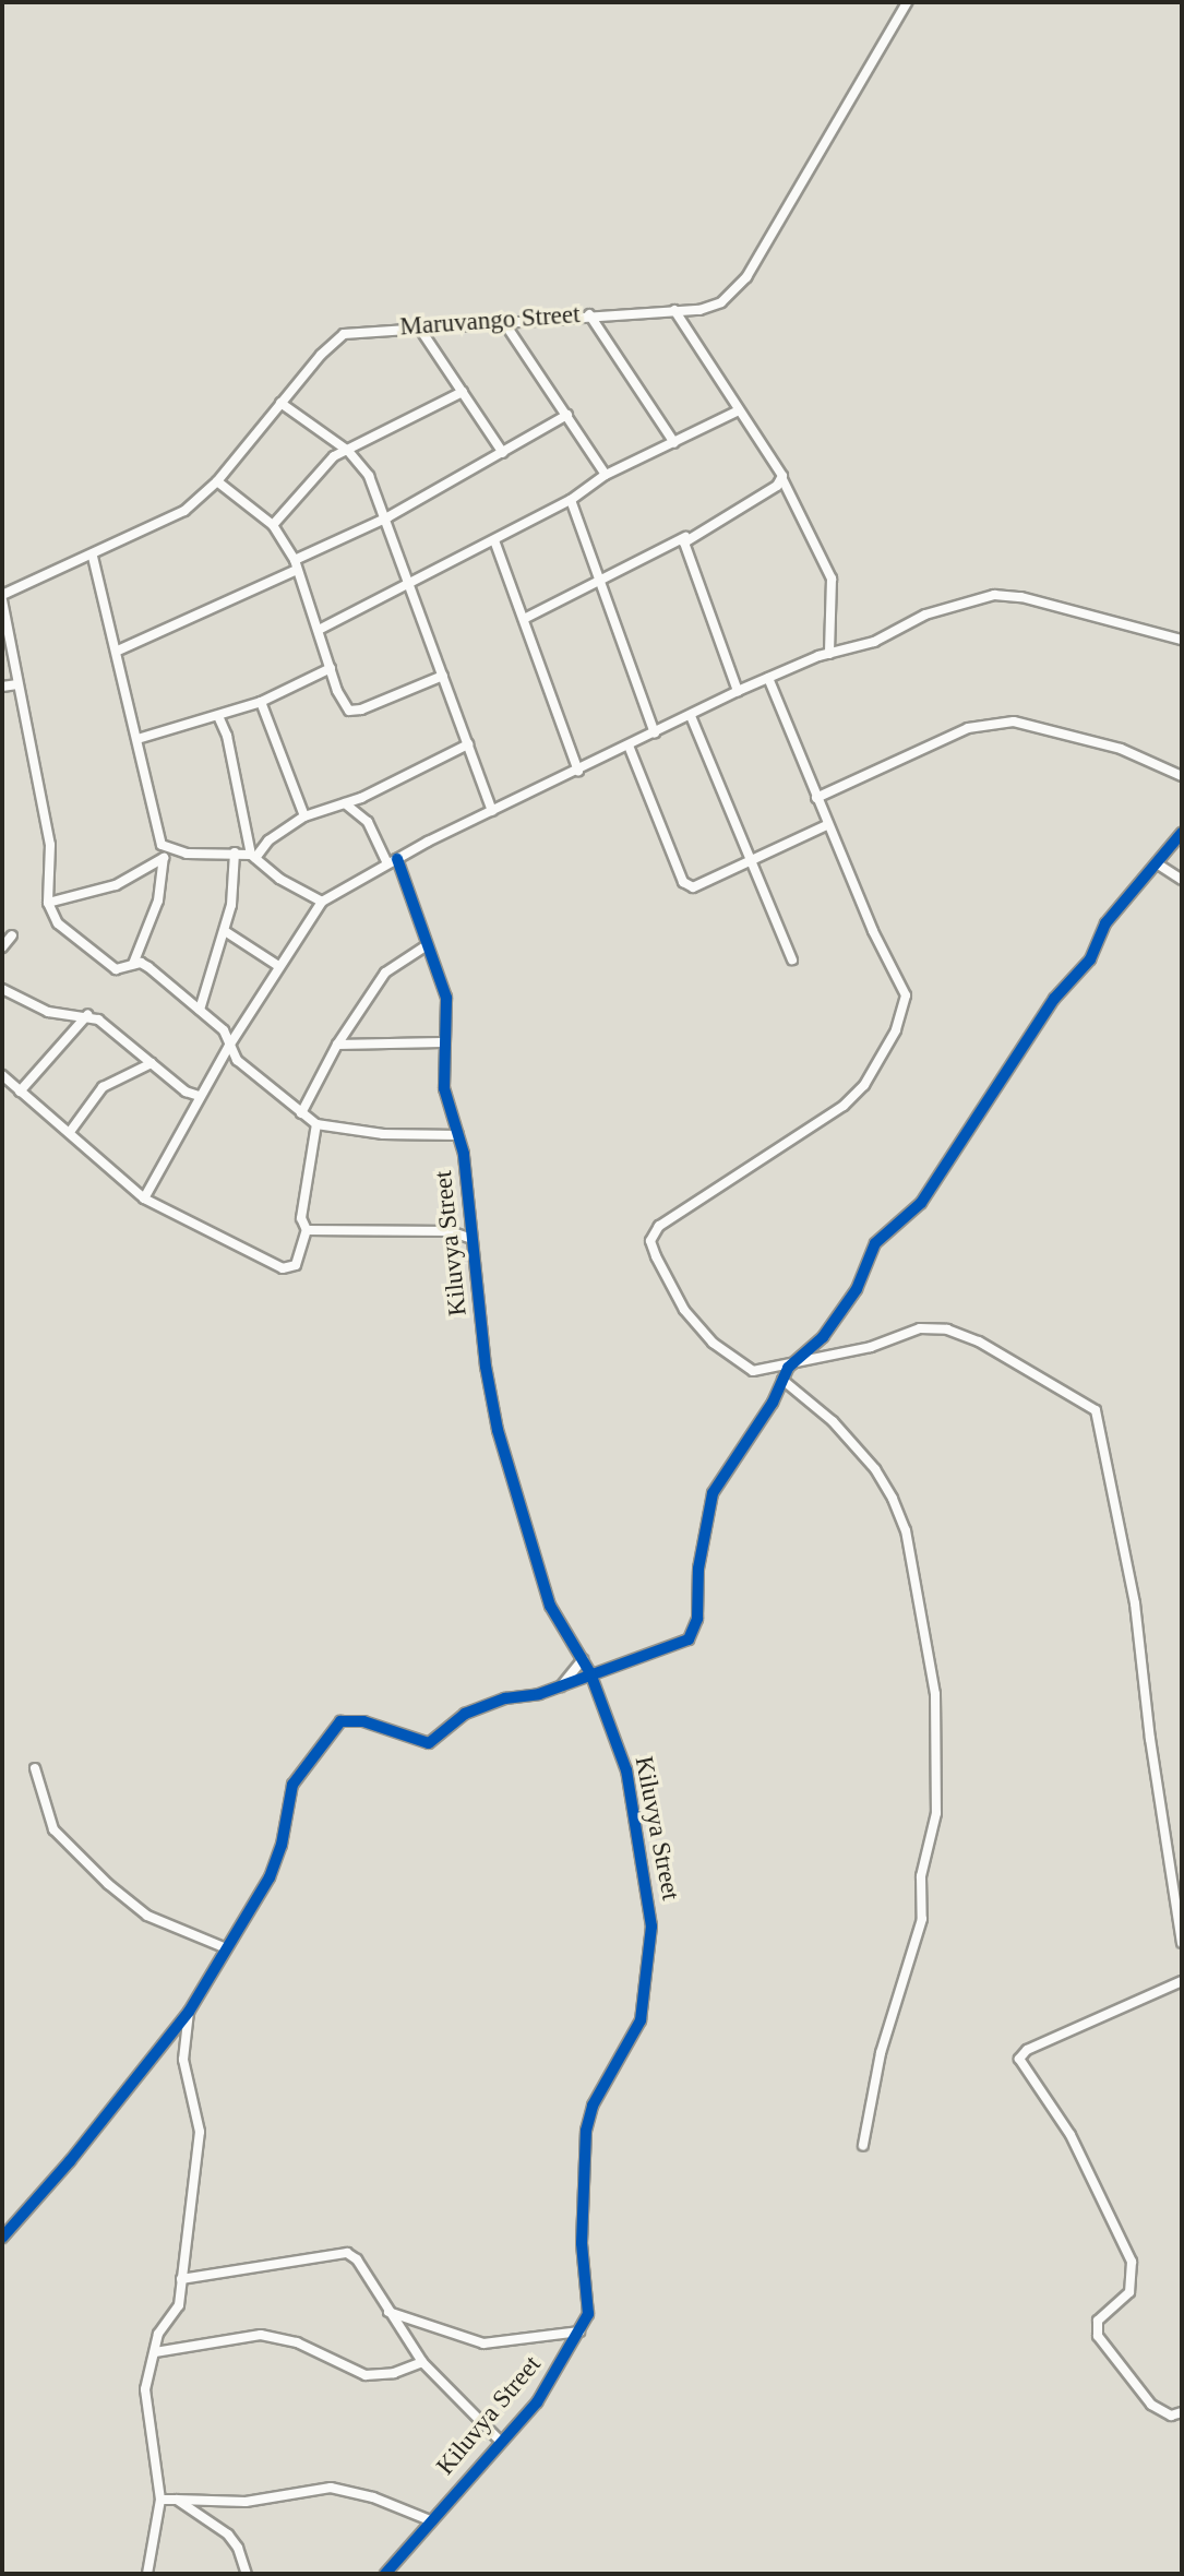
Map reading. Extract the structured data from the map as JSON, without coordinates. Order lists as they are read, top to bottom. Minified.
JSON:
{"streets":{"street":["Maruvango Street","Kiluvya Street"]}}
